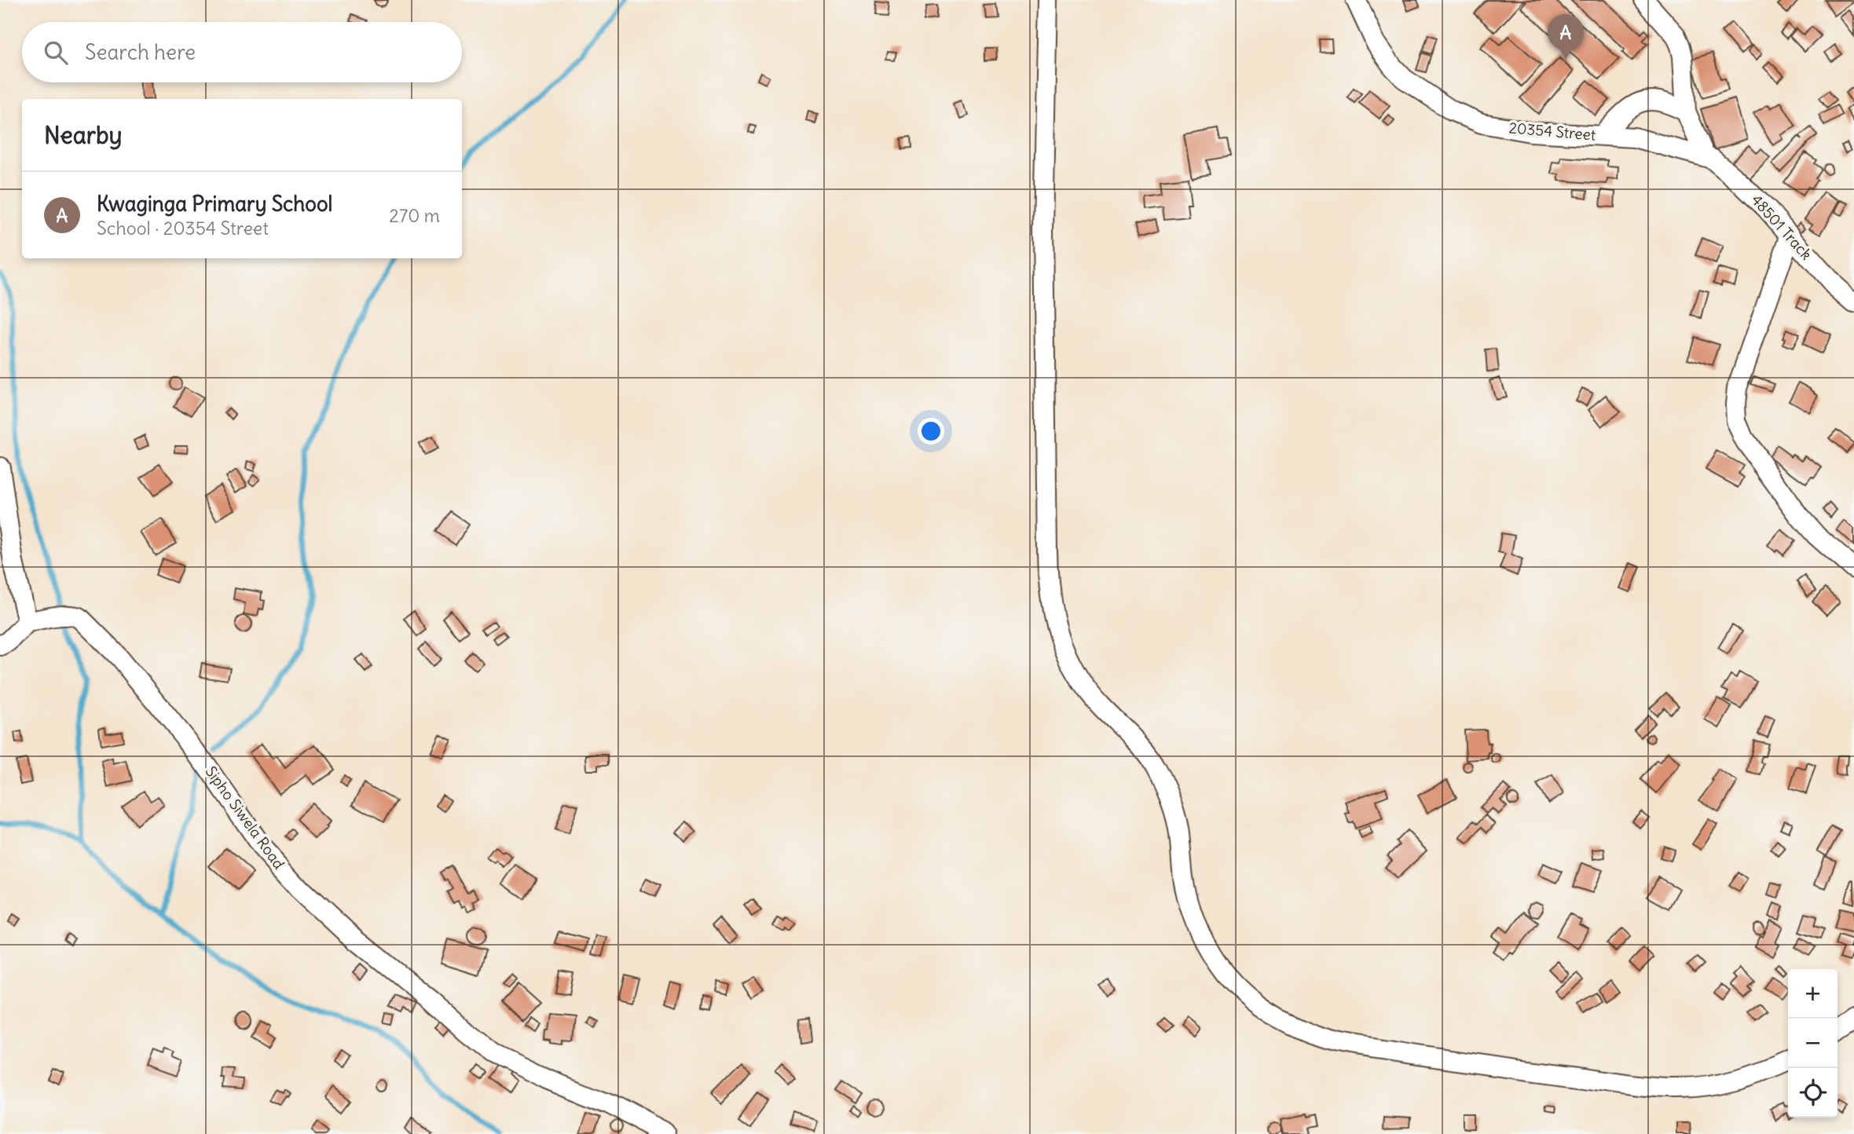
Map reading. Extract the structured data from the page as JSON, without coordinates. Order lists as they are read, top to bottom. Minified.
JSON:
{"streets":{"street":["20354 Street","48501 Track","Sipho Siwela Road"]},"crossings":[["20354 Street","48501 Track"]],"page":{"pins":"A","search":"Search here","heading":"Nearby","list":[{"mark":"A","name":"Kwaginga Primary School","note":"School · 20354 Street","value":"270 m"}],"map_buttons":["+","−"]}}
